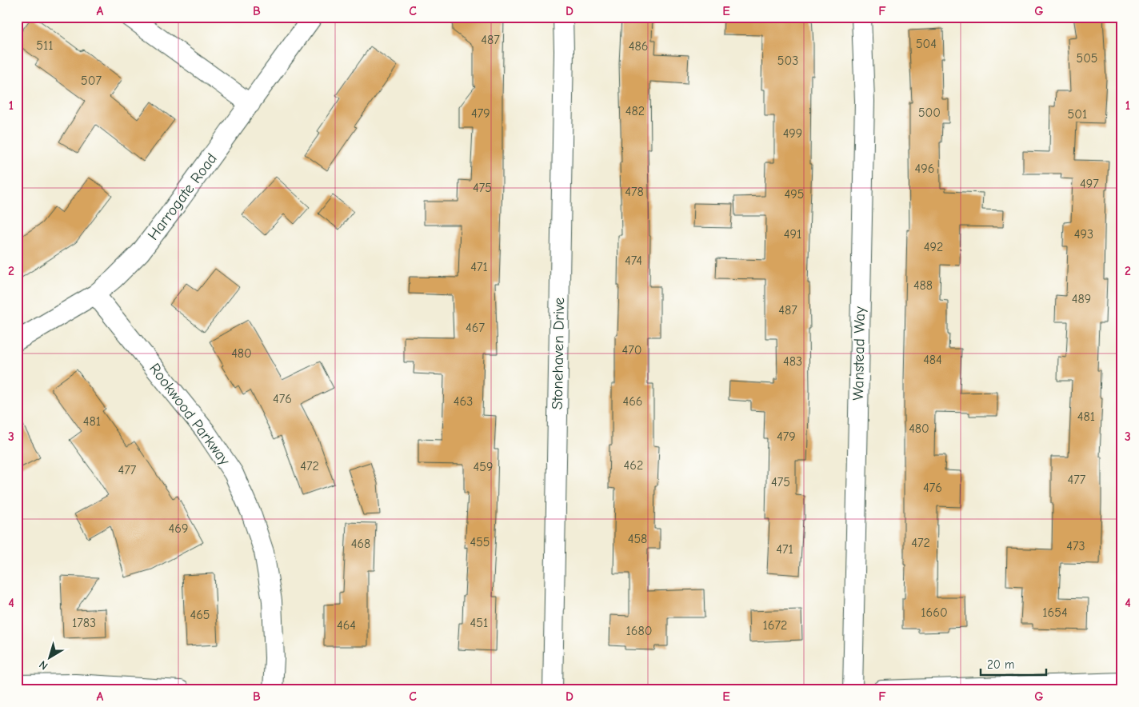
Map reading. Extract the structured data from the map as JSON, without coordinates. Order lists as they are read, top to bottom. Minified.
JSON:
{"streets":{"street":["Harrogate Road","Stonehaven Drive","Wanstead Way","Rookwood Parkway"]},"crossings":[["Harrogate Road","Rookwood Parkway"]],"house_numbers":["487","504","511","486","505","503","507","482","500","479","501","499","496","497","475","478","495","491","493","492","474","471","488","489","487","467","470","480","484","483","476","463","466","481","481","480","479","462","472","459","477","477","475","476","469","458","455","472","468","473","471","1660","1654","465","1783","451","464","1672","1680"],"scale_bar":"20 m","north":"bottom left","grid":{"columns":["A","B","C","D","E","F","G"],"rows":["1","2","3","4"]}}
